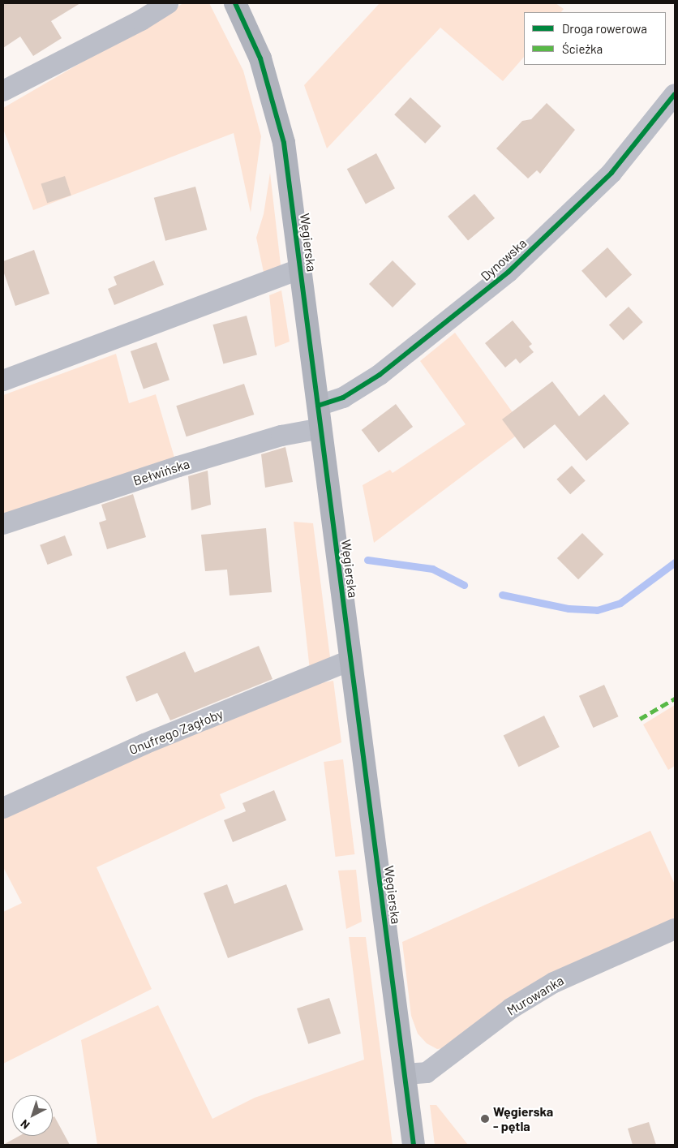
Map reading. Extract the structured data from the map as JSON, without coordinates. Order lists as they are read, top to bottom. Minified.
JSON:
{"streets":{"main road":["Węgierska"],"street":["Dynowska","Bełwińska","Onufrego Zagłoby","Murowanka"]},"crossings":[["Węgierska","Dynowska"],["Węgierska","Bełwińska"],["Węgierska","Onufrego Zagłoby"],["Węgierska","Murowanka"]],"places":["Węgierska - pętla"],"legend":["Droga rowerowa","Ścieżka"],"north":"bottom left"}
